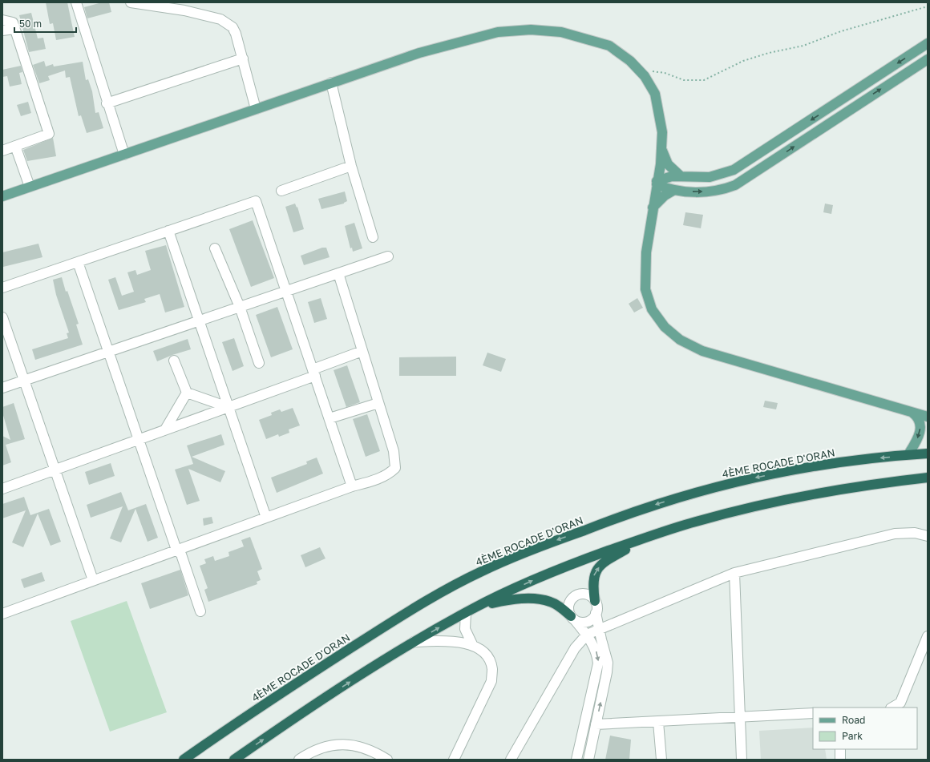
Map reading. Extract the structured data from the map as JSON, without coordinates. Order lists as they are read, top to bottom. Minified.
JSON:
{"streets":{"highway":["4ÈME ROCADE D'ORAN"]},"legend":["Road","Park"],"scale_bar":"50 m"}
